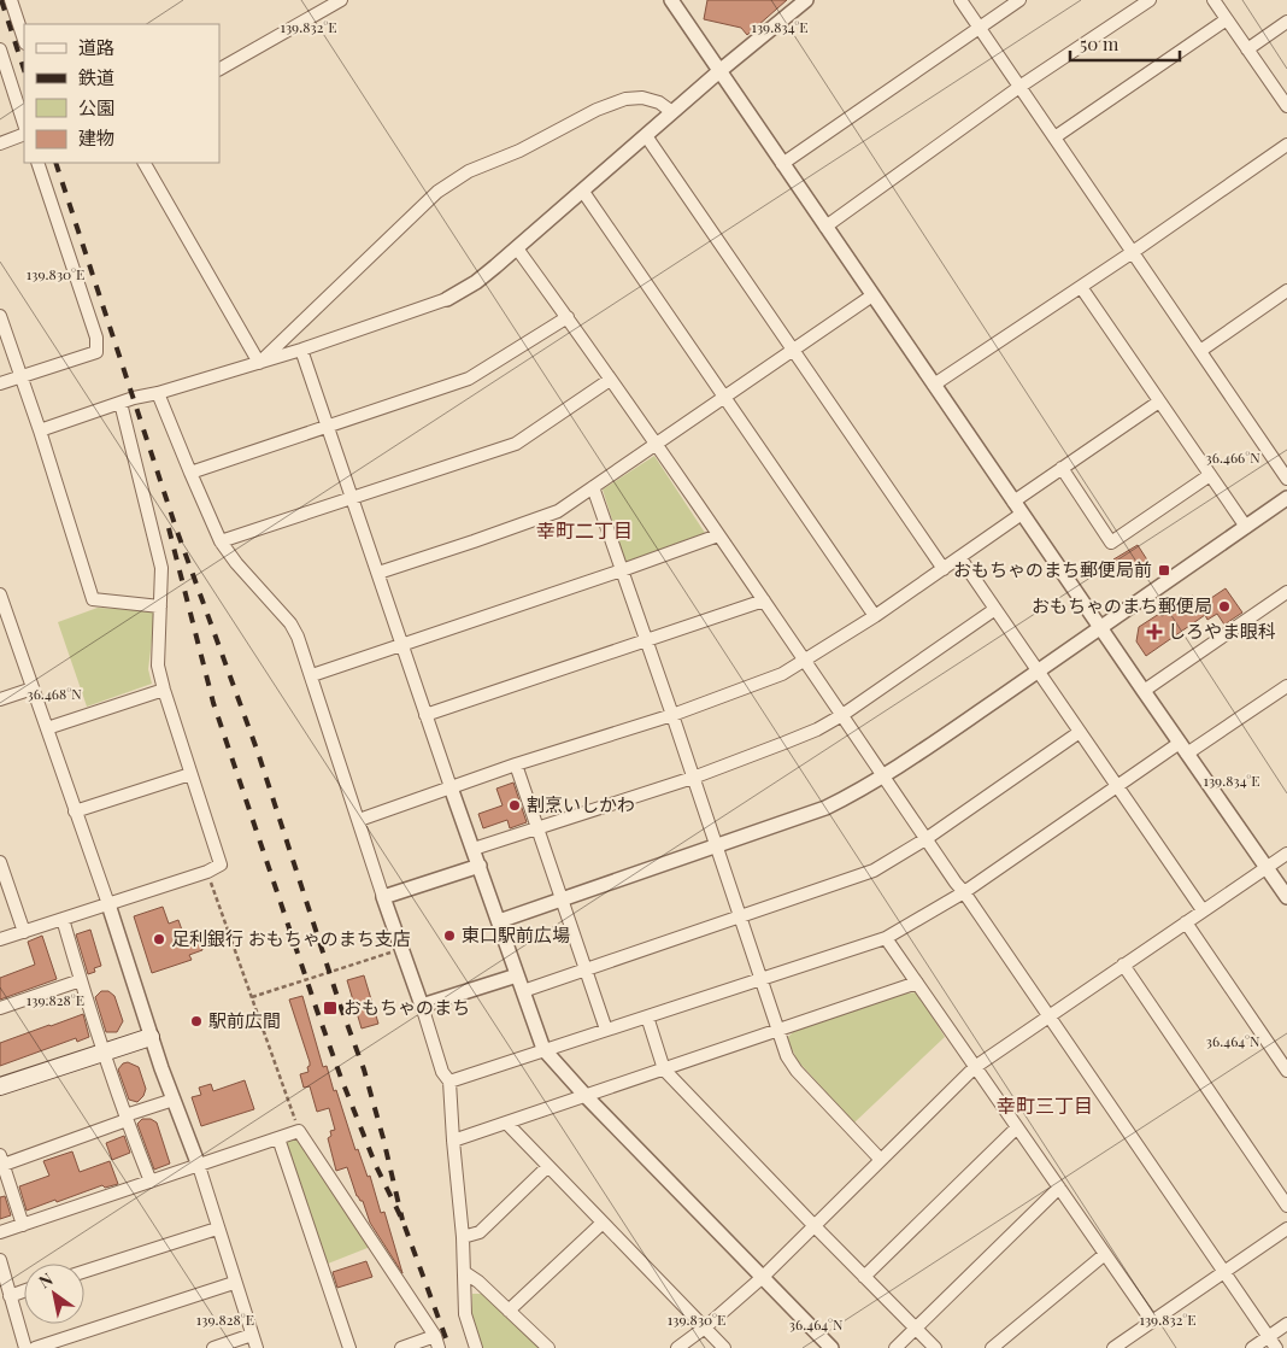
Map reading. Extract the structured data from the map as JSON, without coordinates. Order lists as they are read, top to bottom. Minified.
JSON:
{"districts":["幸町二丁目","幸町三丁目"],"places":{"transit":["おもちゃのまち郵便局前","おもちゃのまち"],"other":["おもちゃのまち郵便局","割烹いしかわ","東口駅前広場","足利銀行 おもちゃのまち支店","駅前広間"],"health":["しろやま眼科"]},"legend":["道路","鉄道","公園","建物"],"scale_bar":"50 m","north":"top left","coordinates":["139.834°E","139.832°E","139.830°E","36.466°N","36.468°N","139.828°E","36.464°N"]}
